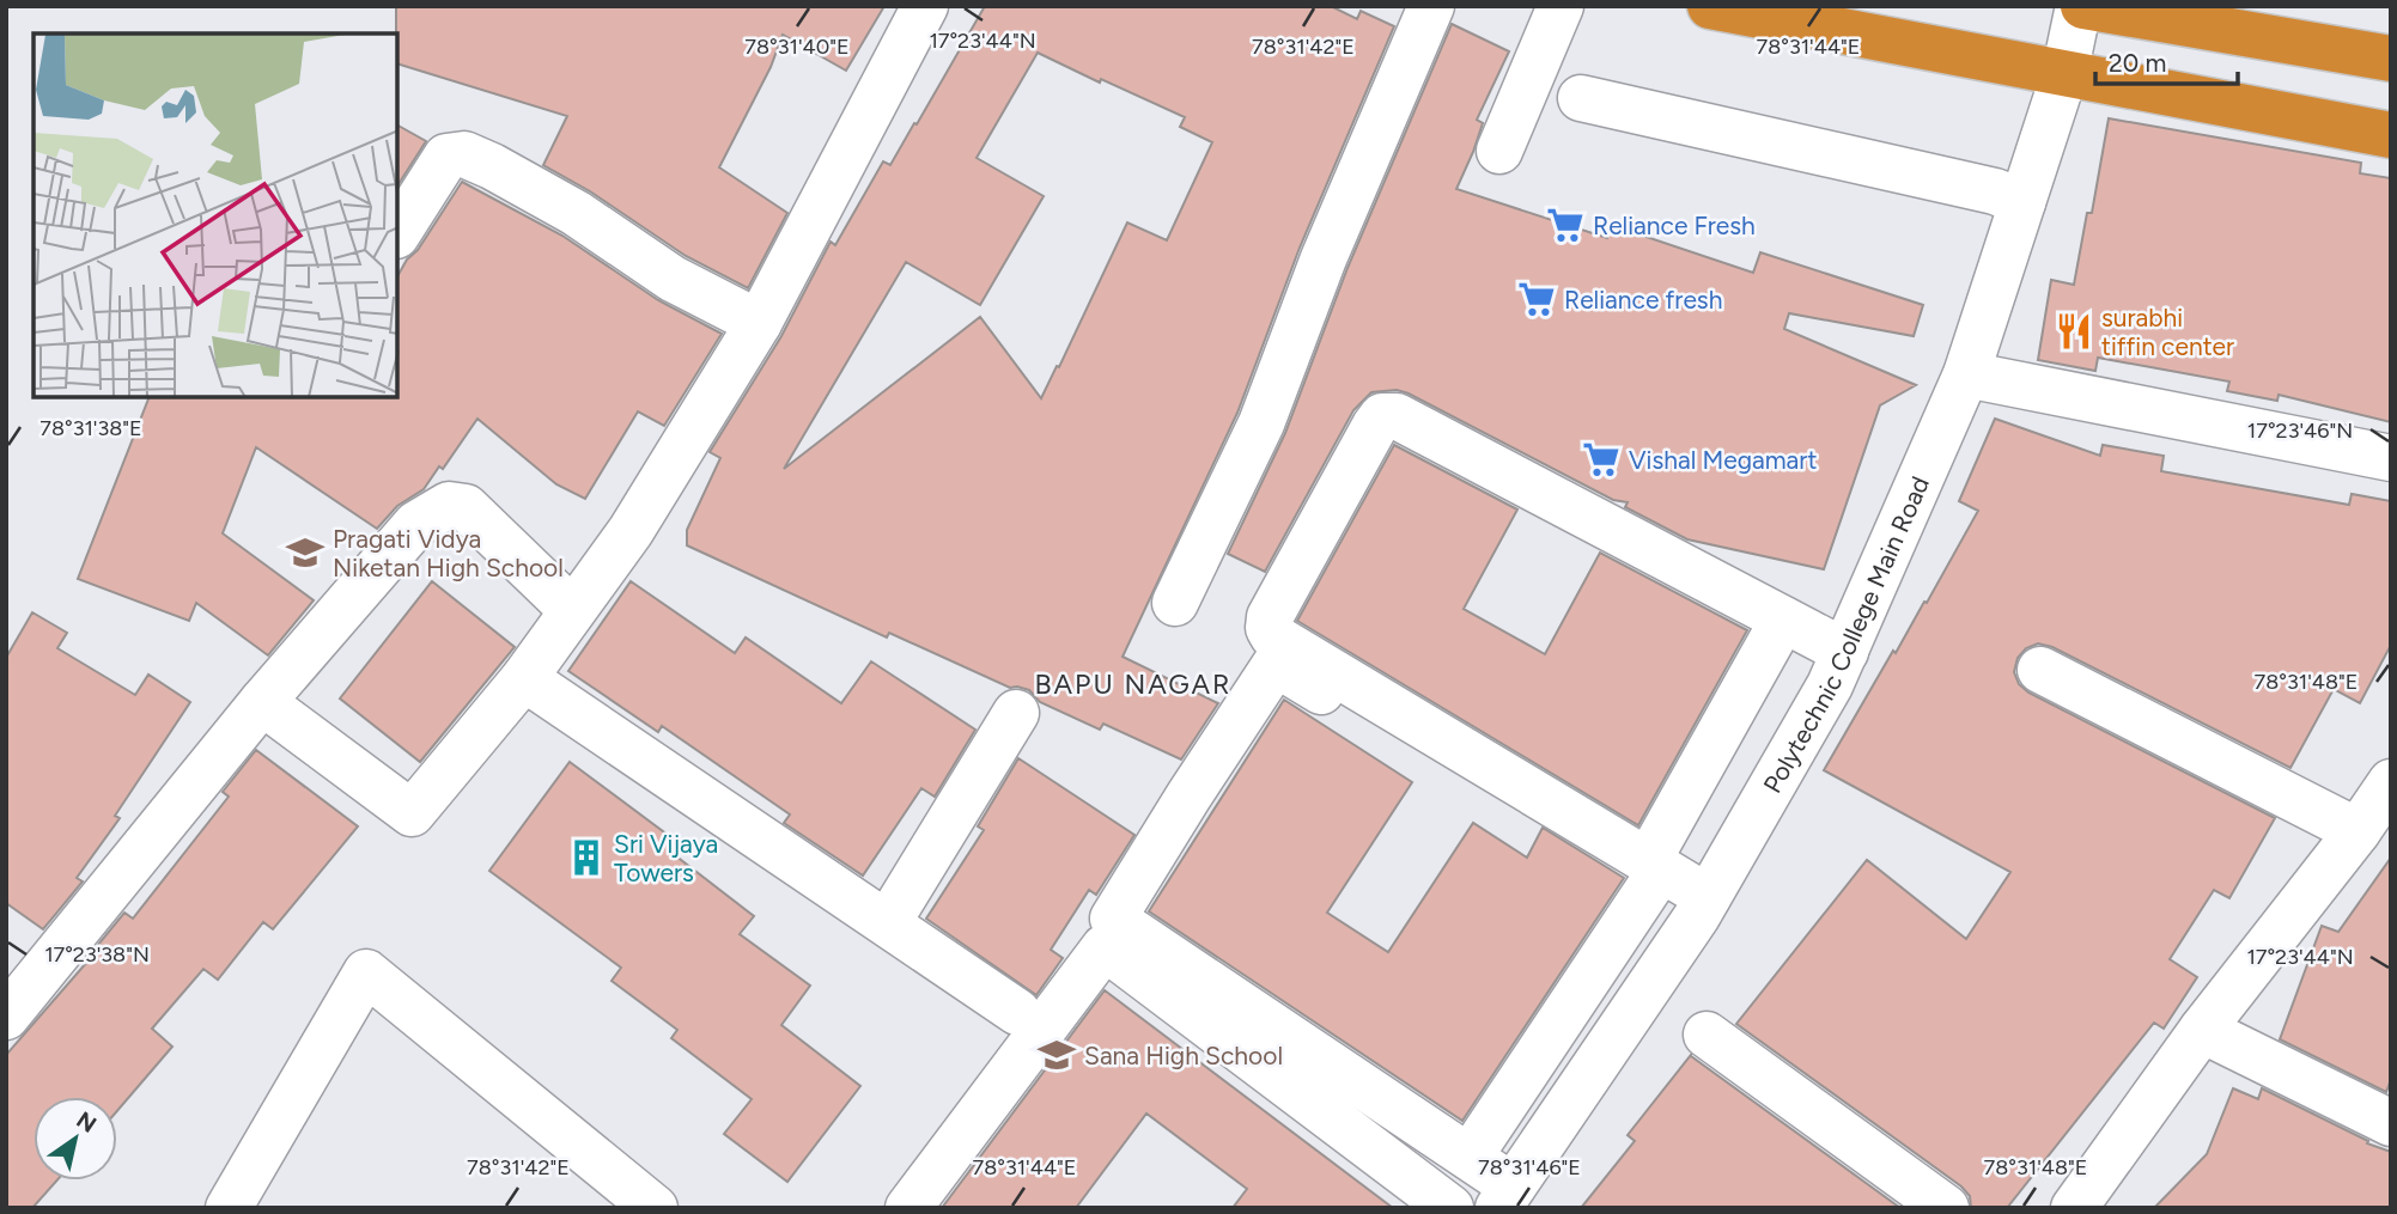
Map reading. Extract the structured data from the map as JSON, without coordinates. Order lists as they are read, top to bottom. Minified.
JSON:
{"streets":{"street":["Polytechnic College Main Road"]},"districts":["BAPU NAGAR"],"places":{"supermarket":["Reliance Fresh","Reliance fresh","Vishal Megamart"],"restaurant":["surabhi tiffin center"],"school or university":["Pragati Vidya Niketan High School","Sana High School"],"building":["Sri Vijaya Towers"]},"scale_bar":"20 m","north":"top right","coordinates":["17°23'44\"N","78°31'40\"E","78°31'44\"E","78°31'42\"E","78°31'38\"E","17°23'46\"N","78°31'48\"E","17°23'38\"N","78°31'46\"E"]}
